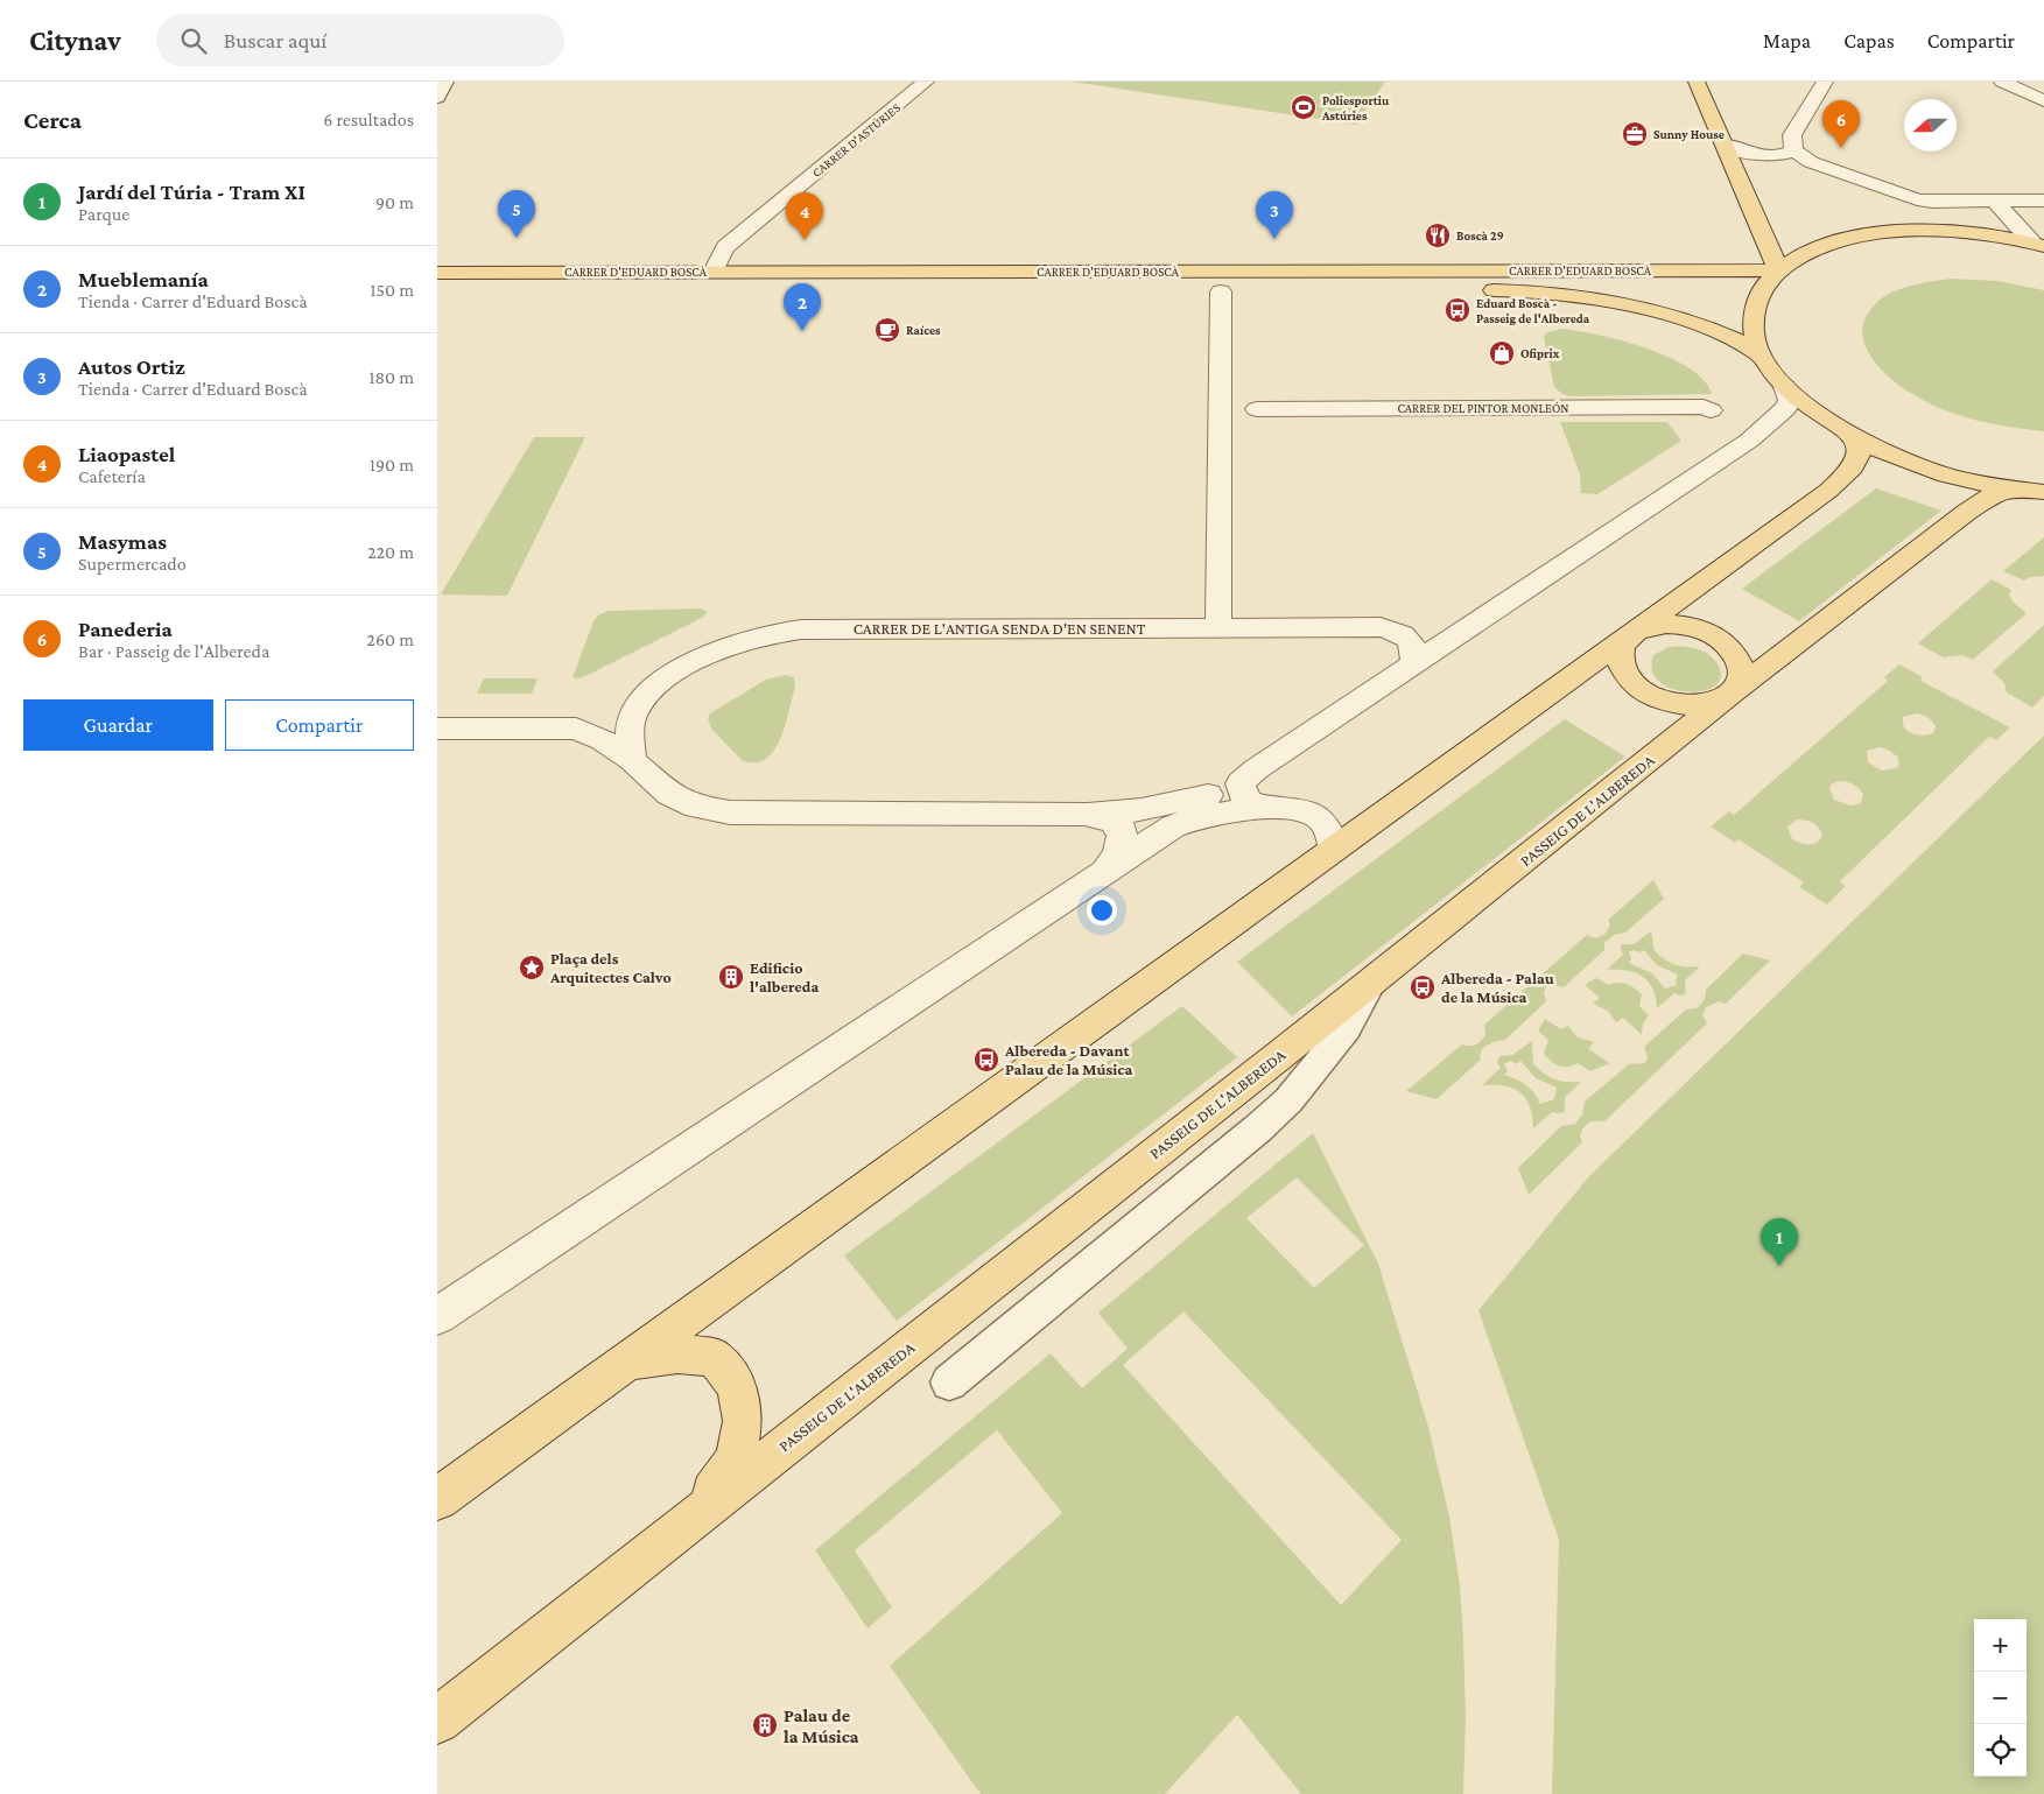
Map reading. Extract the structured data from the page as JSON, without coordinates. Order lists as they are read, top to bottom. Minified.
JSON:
{"streets":{"main road":["CARRER D'EDUARD BOSCÀ","PASSEIG DE L'ALBEREDA"],"street":["CARRER D'ASTÚRIES","CARRER DEL PINTOR MONLEÓN","CARRER DE L'ANTIGA SENDA D'EN SENENT"]},"crossings":[["CARRER D'ASTÚRIES","CARRER D'EDUARD BOSCÀ"]],"places":{"sports":["Poliesportiu Astúries"],"office":["Sunny House"],"restaurant":["Boscà 29"],"bus stop":["Eduard Boscà - Passeig de l'Albereda","Albereda - Palau de la Música","Albereda - Davant Palau de la Música"],"cafe":["Raíces"],"shop":["Ofiprix"],"place":["Plaça dels Arquitectes Calvo"],"building":["Edificio l'albereda","Palau de la Música"]},"north":"left","page":{"header":"Citynav","search":"Buscar aquí","nav":["Mapa","Capas","Compartir"],"heading":["Cerca","6 resultados"],"pins":["6","5","3","4","2","1"],"list":[{"mark":"1","name":"Jardí del Túria - Tram XI","note":"Parque","value":"90 m"},{"mark":"2","name":"Mueblemanía","note":"Tienda · Carrer d'Eduard Boscà","value":"150 m"},{"mark":"3","name":"Autos Ortiz","note":"Tienda · Carrer d'Eduard Boscà","value":"180 m"},{"mark":"4","name":"Liaopastel","note":"Cafetería","value":"190 m"},{"mark":"5","name":"Masymas","note":"Supermercado","value":"220 m"},{"mark":"6","name":"Panederia","note":"Bar · Passeig de l'Albereda","value":"260 m"}],"buttons":["Guardar","Compartir"],"map_buttons":["+","−"]}}
